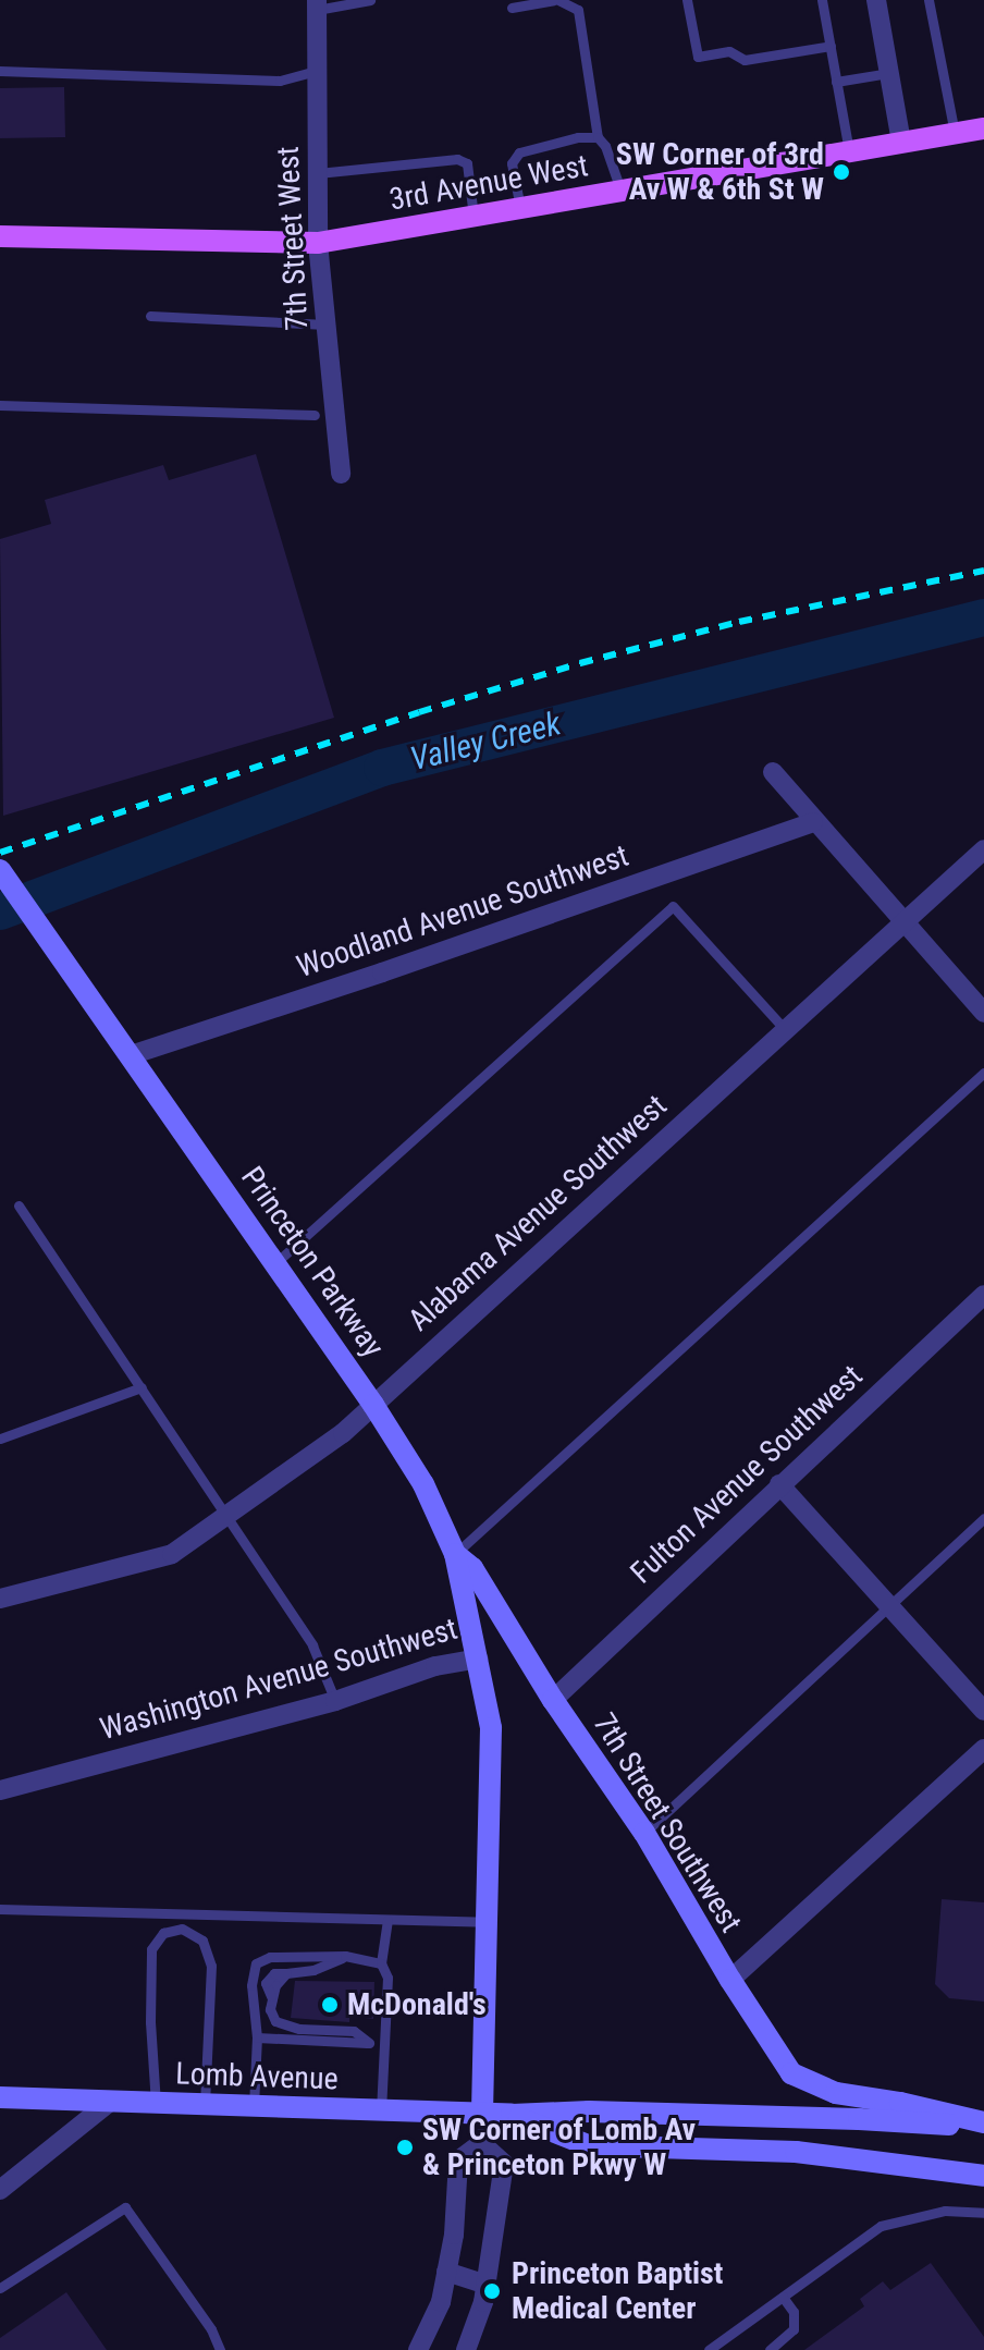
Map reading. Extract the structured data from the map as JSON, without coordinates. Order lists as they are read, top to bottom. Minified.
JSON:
{"streets":{"main road":["3rd Avenue West","Princeton Parkway","Washington Avenue Southwest","7th Street Southwest","Lomb Avenue"],"street":["7th Street West","Woodland Avenue Southwest","Alabama Avenue Southwest","Fulton Avenue Southwest"]},"crossings":[["3rd Avenue West","7th Street West"],["Woodland Avenue Southwest","Princeton Parkway"],["Alabama Avenue Southwest","Princeton Parkway"],["Princeton Parkway","Fulton Avenue Southwest"],["Princeton Parkway","Washington Avenue Southwest"],["Princeton Parkway","7th Street Southwest"],["Fulton Avenue Southwest","7th Street Southwest"],["7th Street Southwest","Lomb Avenue"]],"water":["Valley Creek"],"places":["SW Corner of 3rd Av W & 6th St W","McDonald's","SW Corner of Lomb Av & Princeton Pkwy W","Princeton Baptist Medical Center"]}
